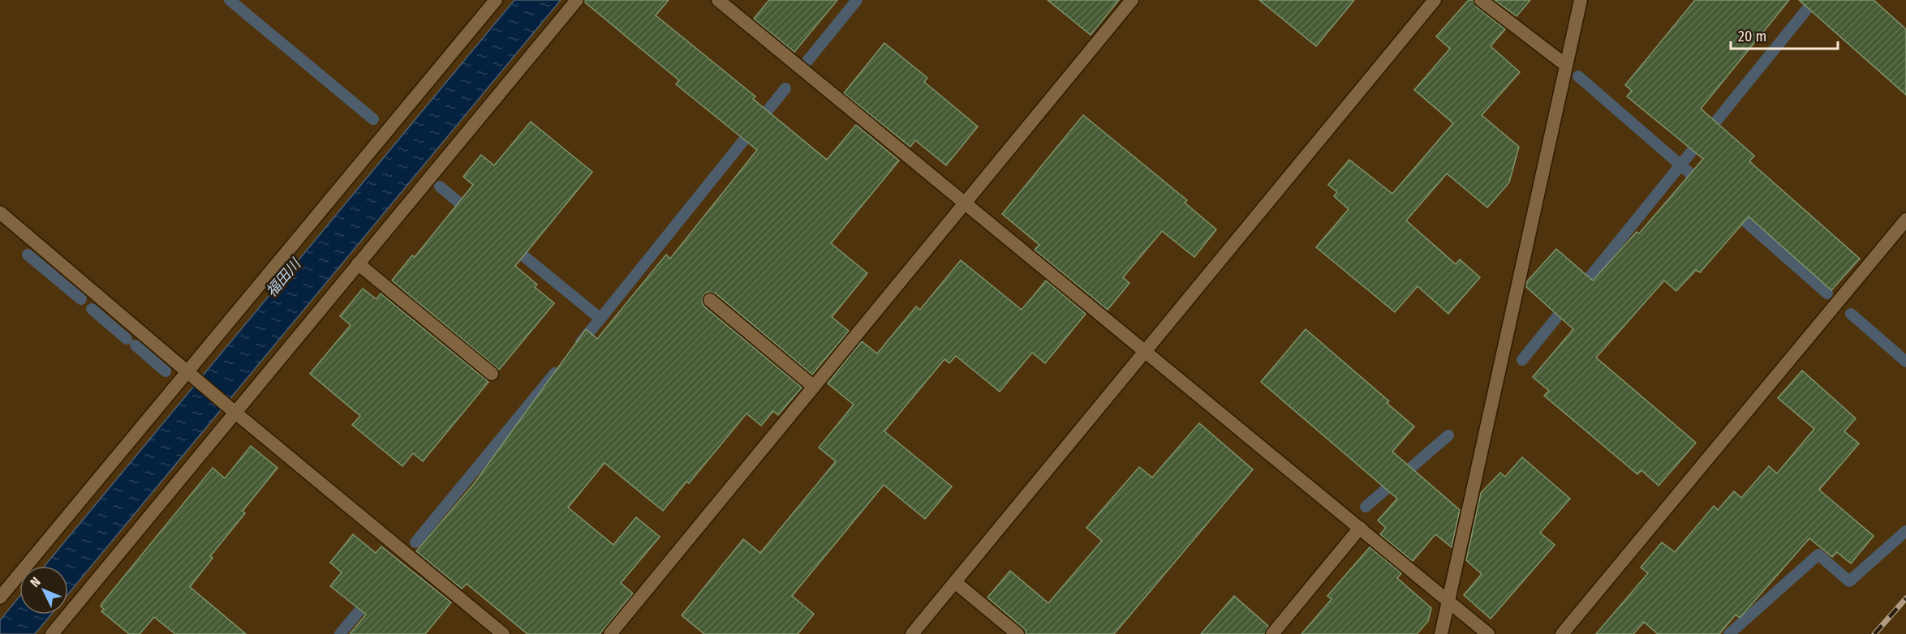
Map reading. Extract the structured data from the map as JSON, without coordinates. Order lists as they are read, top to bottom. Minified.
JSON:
{"water":["福田川"],"scale_bar":"20 m","north":"top left"}
